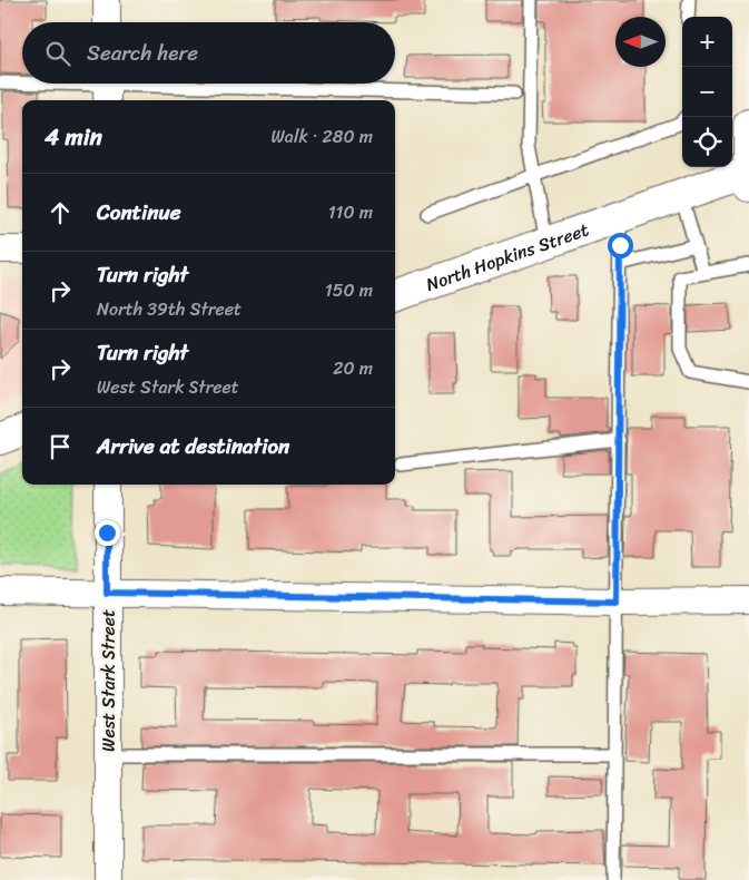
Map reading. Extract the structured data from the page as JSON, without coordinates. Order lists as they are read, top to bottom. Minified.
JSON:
{"streets":{"main road":["North Hopkins Street"],"street":["West Stark Street"]},"north":"left","page":{"map_buttons":["+","−"],"search":"Search here","heading":["4 min","Walk · 280 m"],"list":[["Continue","110 m"],["Turn right","North 39th Street","150 m"],["Turn right","West Stark Street","20 m"],"Arrive at destination"]}}
